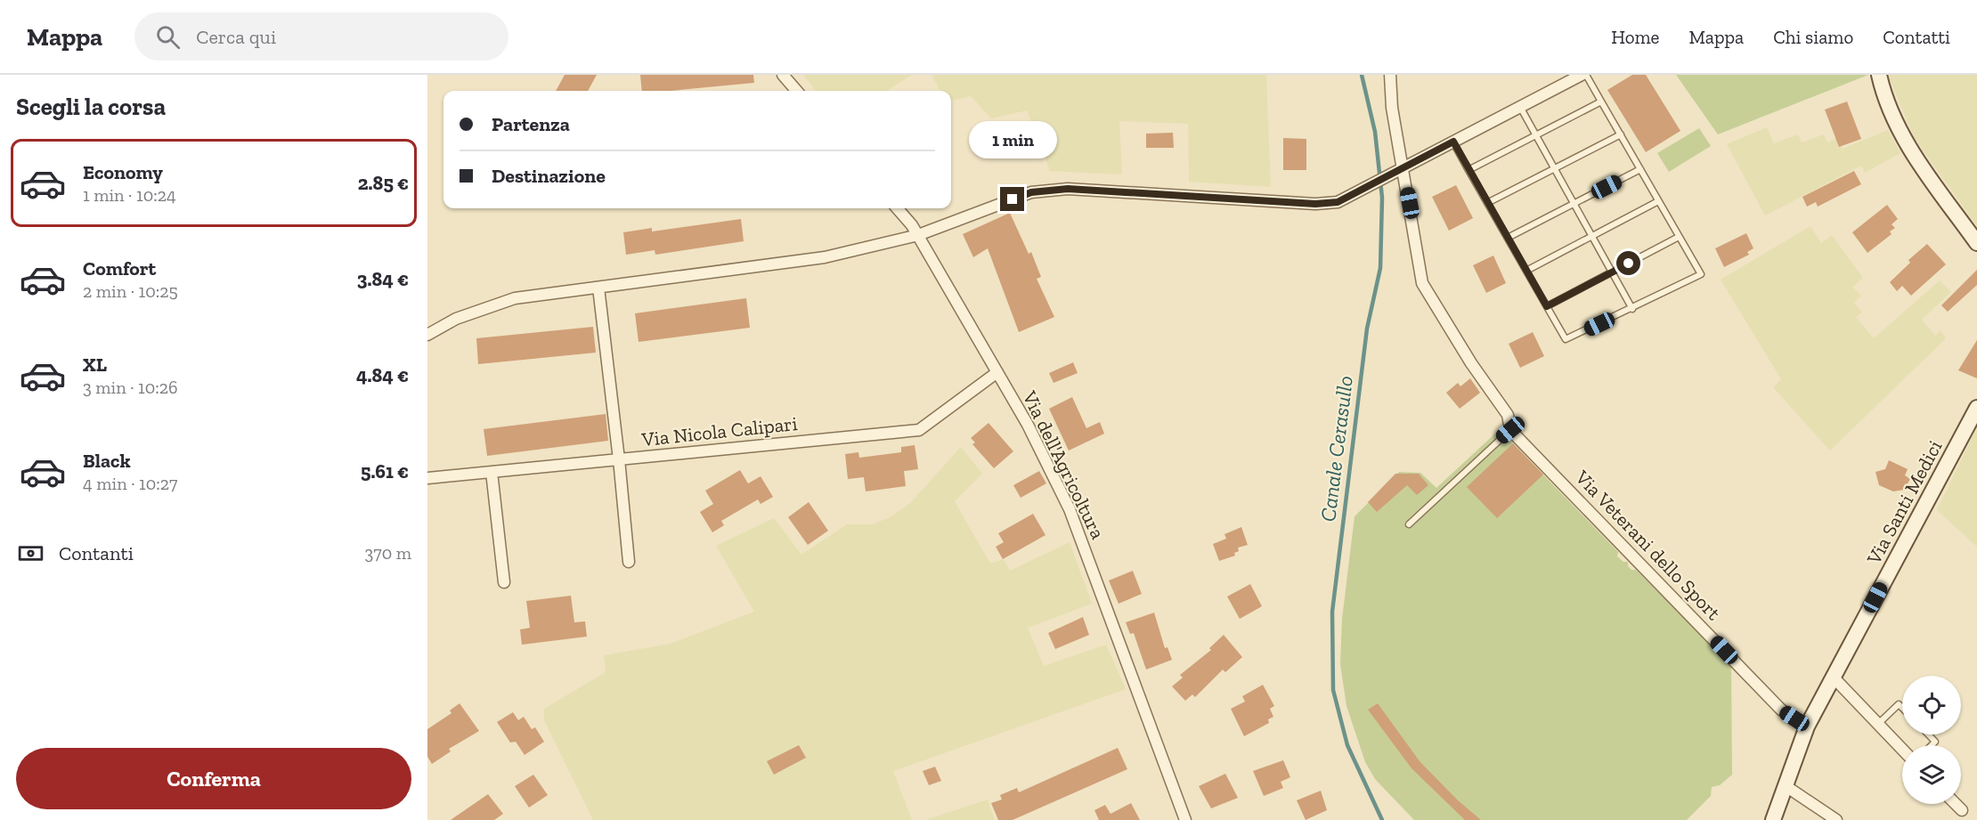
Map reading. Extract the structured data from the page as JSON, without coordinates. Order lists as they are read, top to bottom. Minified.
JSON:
{"streets":{"street":["Via Nicola Calipari","Via dell'Agricoltura","Via Santi Medici","Via Veterani dello Sport"]},"crossings":[["Via Nicola Calipari","Via dell'Agricoltura"],["Via Santi Medici","Via Veterani dello Sport"]],"water":["Canale Cerasullo"],"page":{"header":"Mappa","search":"Cerca qui","nav":["Home","Mappa","Chi siamo","Contatti"],"heading":"Scegli la corsa","banner":["Partenza","Destinazione"],"bubble":"1 min","list":[{"name":"Economy","note":"1 min · 10:24","value":"2.85 €"},{"name":"Comfort","note":"2 min · 10:25","value":"3.84 €"},{"name":"XL","note":"3 min · 10:26","value":"4.84 €"},{"name":"Black","note":"4 min · 10:27","value":"5.61 €"}],"pay":["Contanti","370 m"],"buttons":"Conferma"}}
